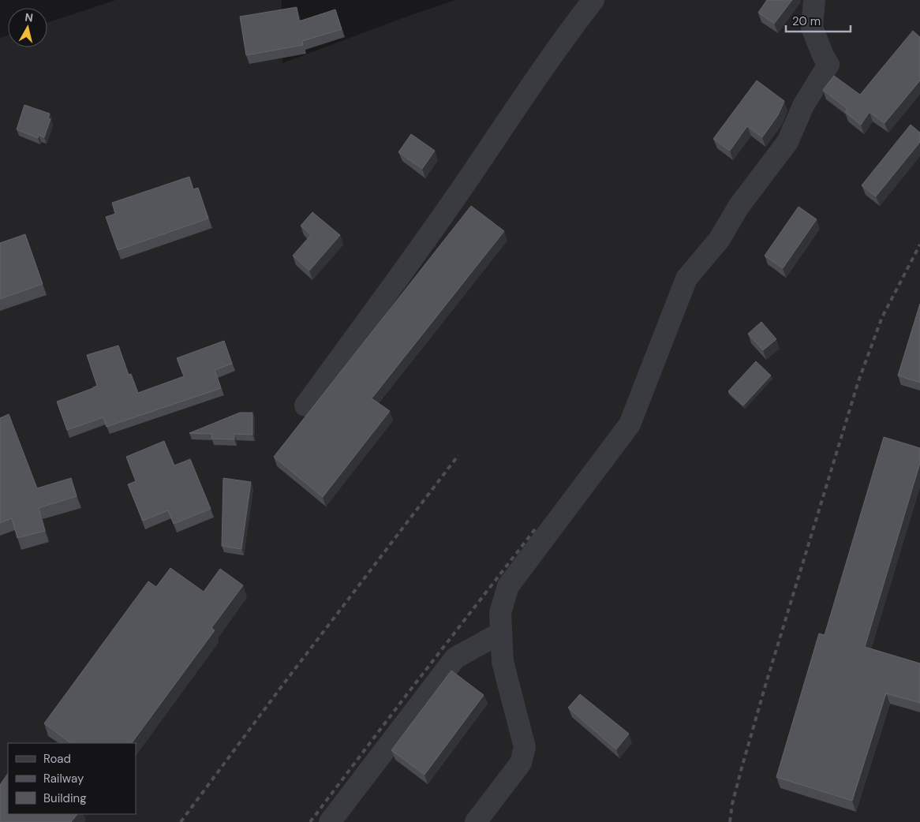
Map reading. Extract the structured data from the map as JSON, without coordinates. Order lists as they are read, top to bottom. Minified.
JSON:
{"legend":["Road","Railway","Building"],"scale_bar":"20 m","north":"top"}
